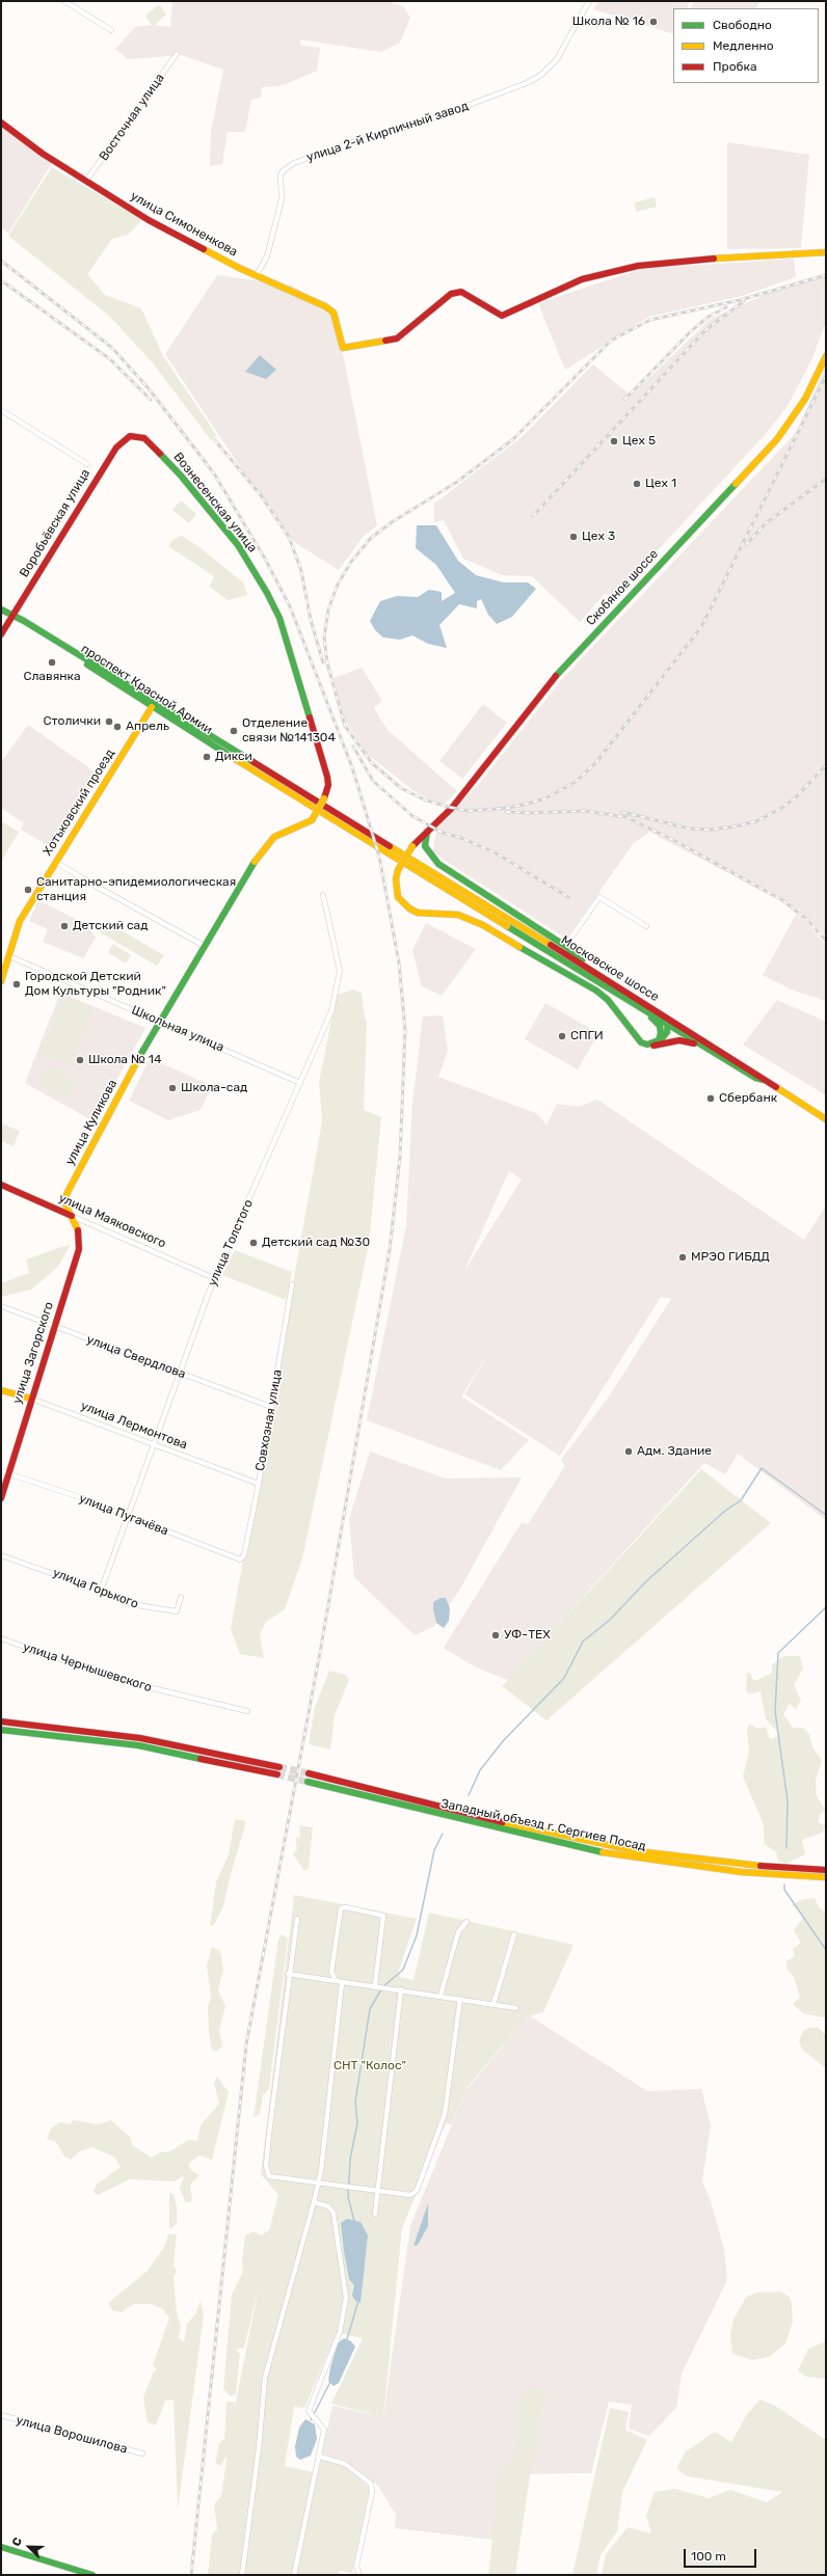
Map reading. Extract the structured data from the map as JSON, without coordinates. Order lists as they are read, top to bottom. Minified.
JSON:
{"streets":{"main road":["улица Симоненкова","Вознесенская улица","Воробьёвская улица","Скобяное шоссе","проспект Красной Армии","Хотьковский проезд","Московское шоссе","улица Куликова","улица Маяковского","улица Загорского","улица Лермонтова","Западный объезд г. Сергиев Посад"],"street":["Восточная улица","улица 2-й Кирпичный завод","Школьная улица","улица Толстого","улица Свердлова","Совхозная улица","улица Пугачёва","улица Горького","улица Чернышевского","улица Ворошилова"]},"crossings":[["Восточная улица","улица Симоненкова"],["улица 2-й Кирпичный завод","улица Симоненкова"],["Вознесенская улица","Воробьёвская улица"],["Вознесенская улица","улица Куликова"],["Воробьёвская улица","проспект Красной Армии"],["Скобяное шоссе","Московское шоссе"],["проспект Красной Армии","Хотьковский проезд"],["проспект Красной Армии","Московское шоссе"],["Хотьковский проезд","Школьная улица"],["Школьная улица","улица Куликова"],["Школьная улица","улица Толстого"],["улица Куликова","улица Маяковского"],["улица Куликова","улица Загорского"],["улица Маяковского","улица Толстого"],["улица Маяковского","улица Загорского"],["улица Толстого","улица Свердлова"],["улица Толстого","улица Лермонтова"],["улица Толстого","улица Пугачёва"],["улица Толстого","улица Горького"],["улица Загорского","улица Свердлова"],["улица Загорского","улица Лермонтова"],["улица Загорского","улица Пугачёва"],["улица Свердлова","Совхозная улица"],["Совхозная улица","улица Лермонтова"],["Совхозная улица","улица Пугачёва"]],"parks":["СНТ \"Колос\""],"places":["Школа № 16","Цех 5","Цех 1","Цех 3","Славянка","Столички","Апрель","Отделение связи №141304","Дикси","Санитарно-эпидемиологическая станция","Детский сад","Городской Детский Дом Культуры \"Родник\"","СПГИ","Школа № 14","Школа-сад","Сбербанк","Детский сад №30","МРЭО ГИБДД","Адм. Здание","УФ-ТЕХ"],"legend":["Свободно","Медленно","Пробка"],"scale_bar":"100 m","north":"top left"}
